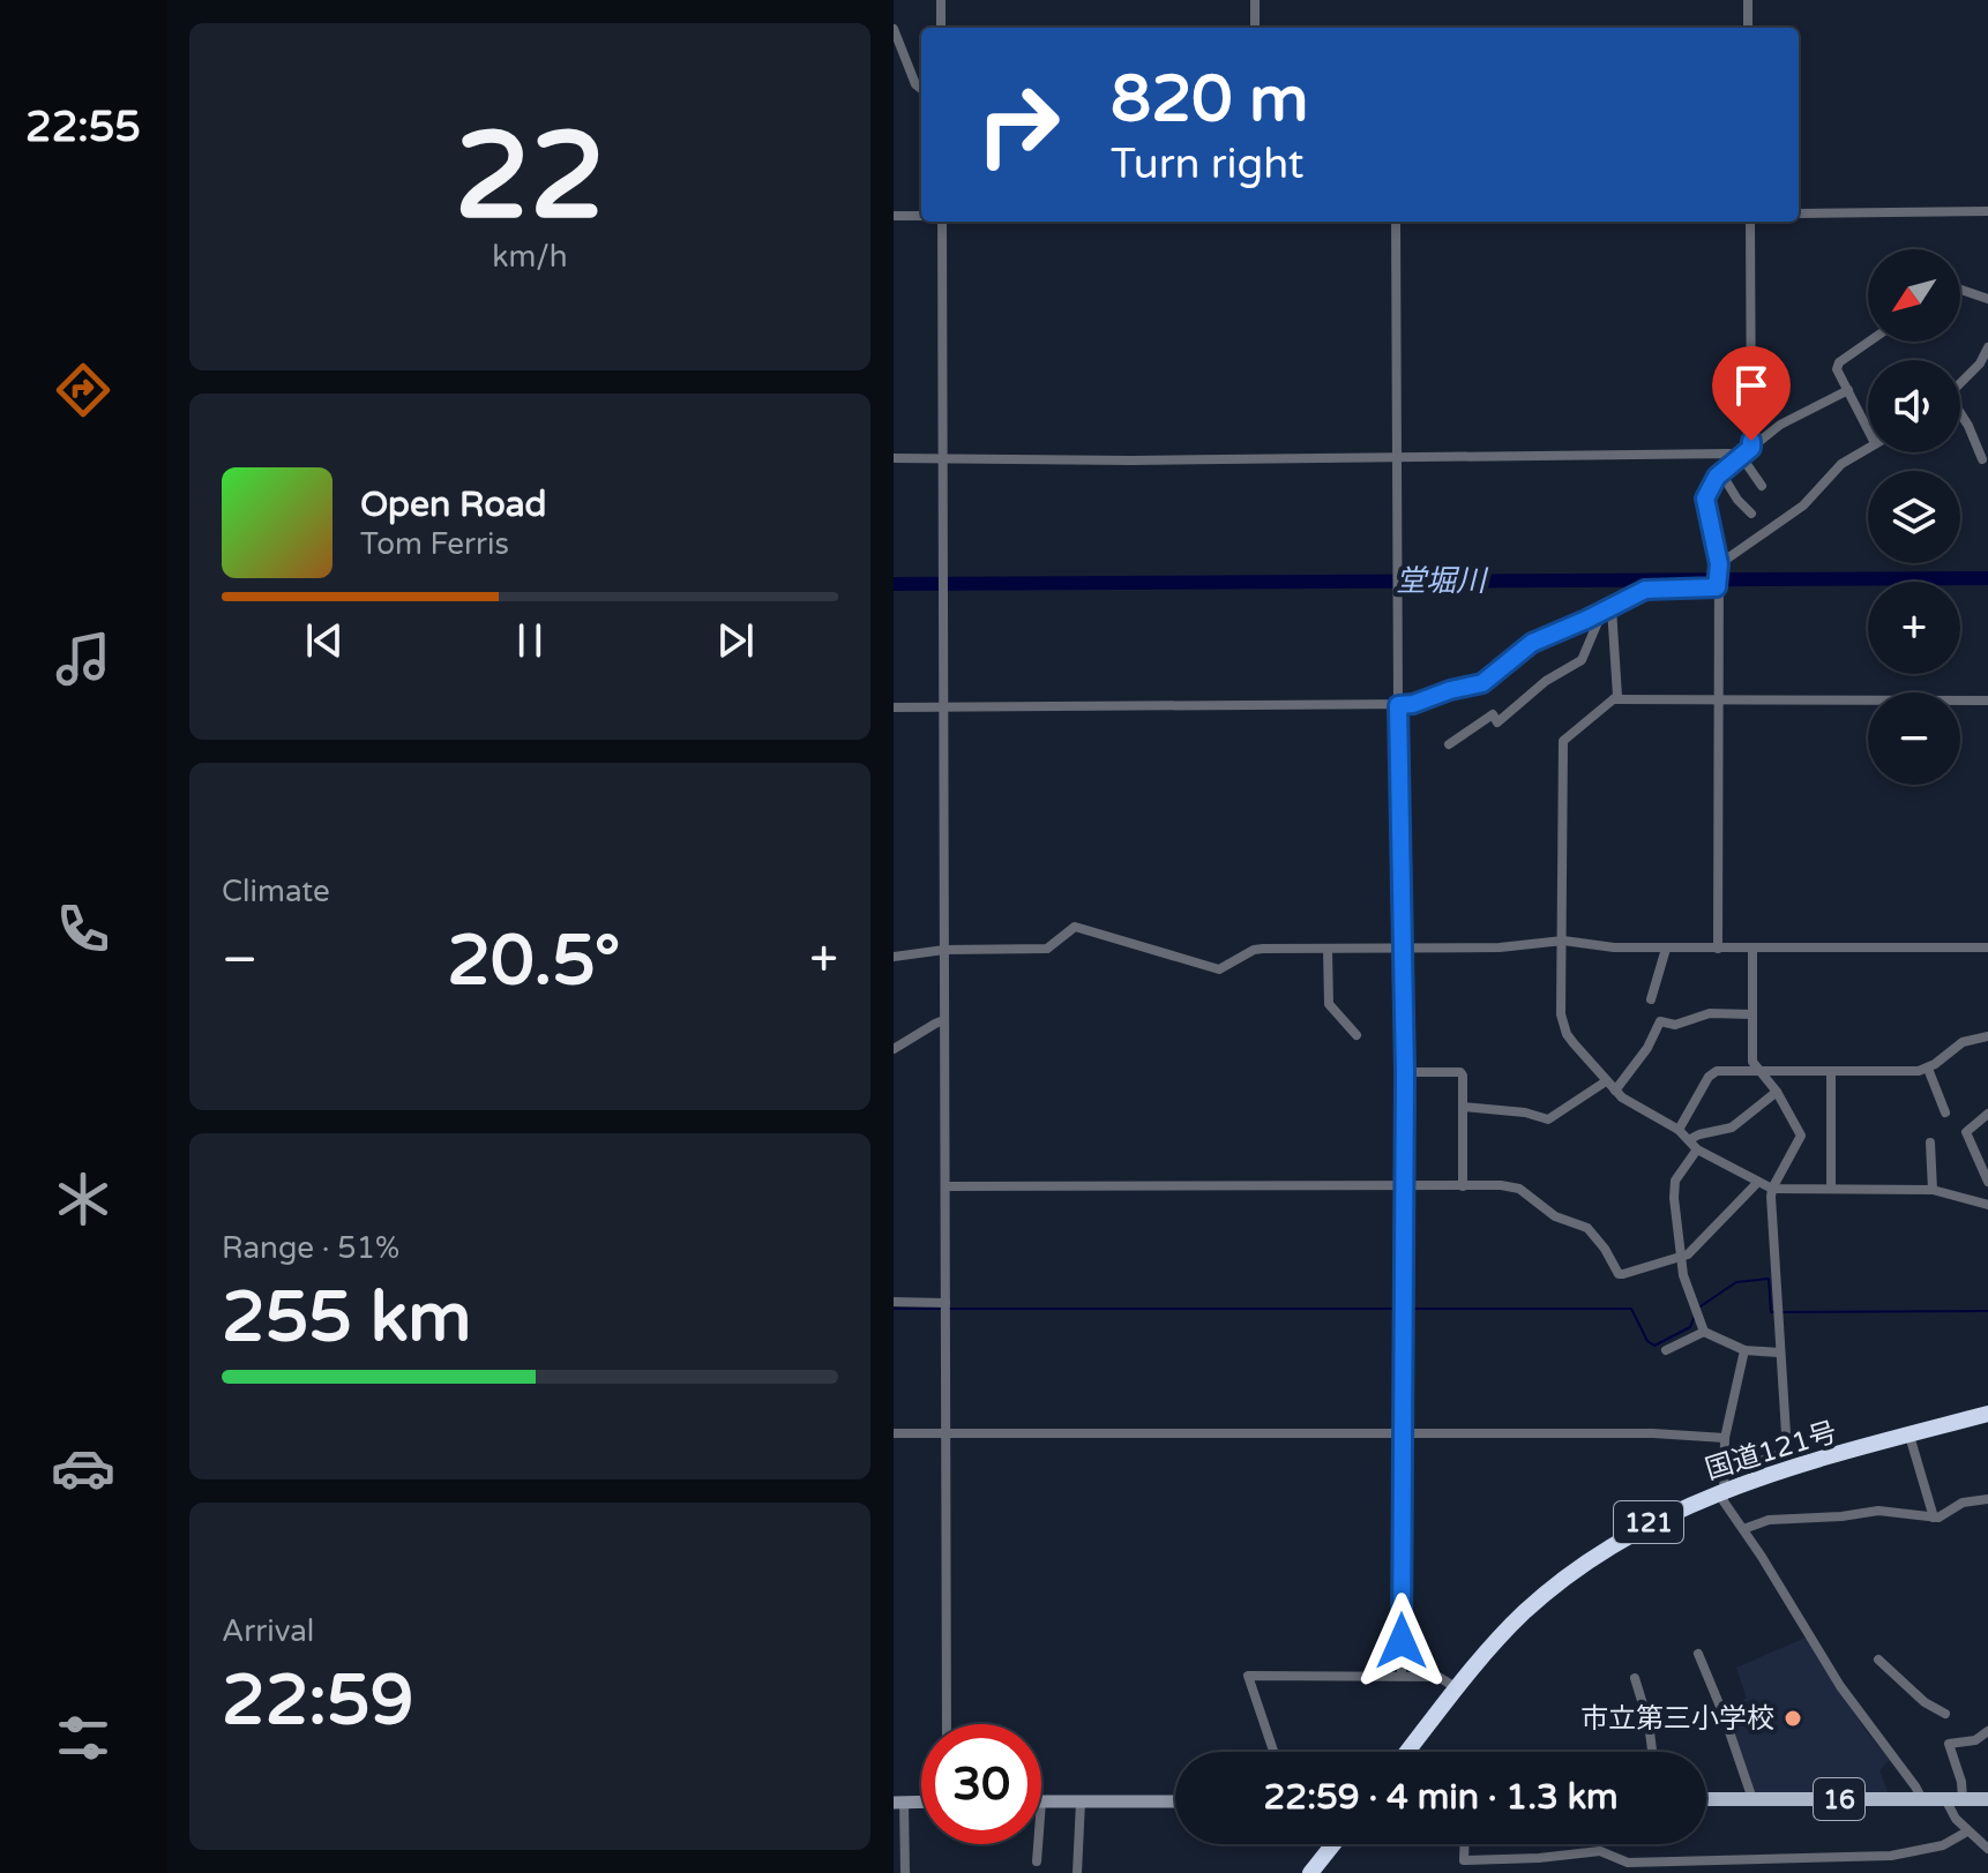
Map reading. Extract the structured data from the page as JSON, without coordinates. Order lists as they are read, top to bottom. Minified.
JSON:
{"streets":{"highway":["国道121号","121"],"main road":["16"]},"water":["堂堀川"],"places":["市立第三小学校"],"north":"bottom left","page":{"tabs":"22:55","tile":[["22","km/h"],"Climate",["Range · 51%","255 km"],["Arrival","22:59"]],"turn":["820 m","Turn right"],"map_buttons":["+","−"],"song":["Open Road","Tom Ferris"],"heat":["−","20.5°","+"],"limit":"30","trip":"22:59 · 4 min · 1.3 km"}}
